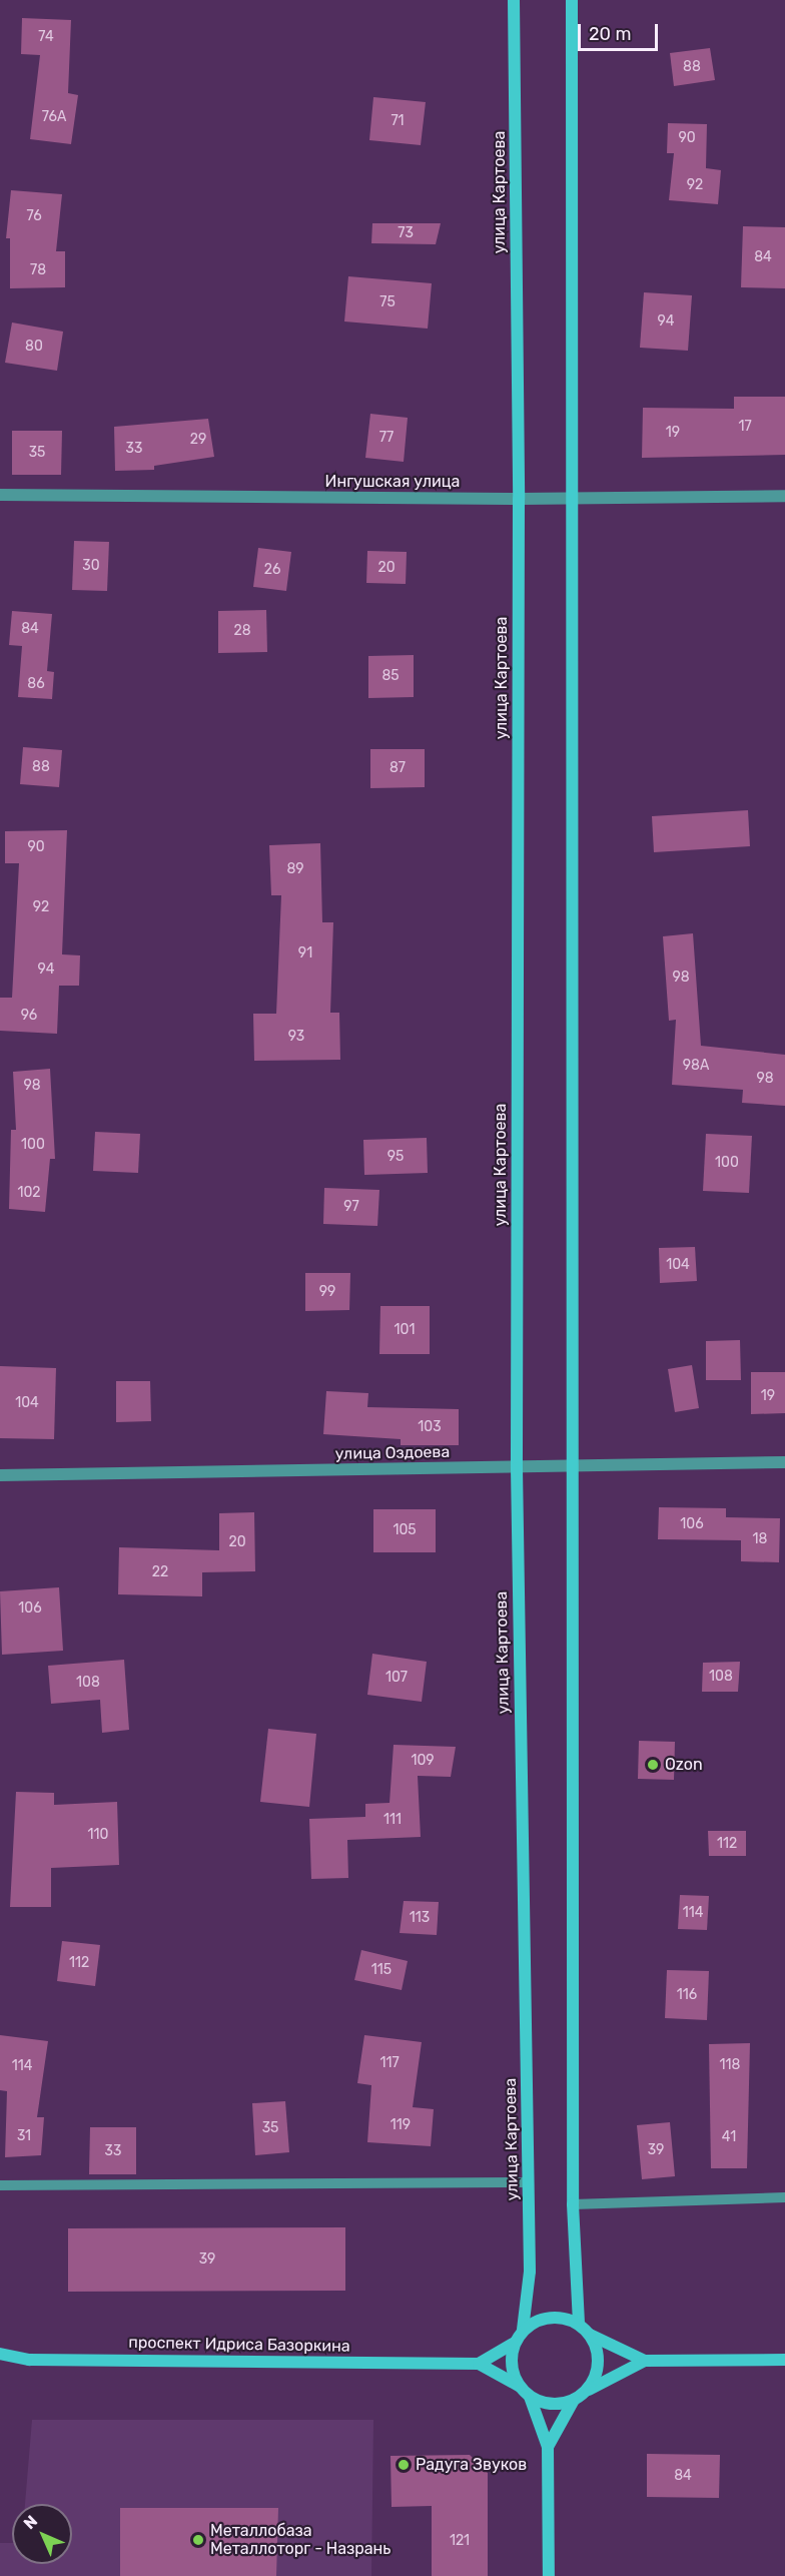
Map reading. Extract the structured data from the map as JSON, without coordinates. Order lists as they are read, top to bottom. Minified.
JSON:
{"streets":{"main road":["улица Картоева","проспект Идриса Базоркина"],"street":["Ингушская улица","улица Оздоева"]},"crossings":[["улица Картоева","Ингушская улица"],["улица Картоева","улица Оздоева"],["улица Картоева","проспект Идриса Базоркина"]],"places":["Ozon","Радуга Звуков","Металлобаза Металлоторг - Назрань"],"house_numbers":["74","88","76А","71","90","92","76","73","84","78","75","94","80","17","19","77","29","33","35","30","20","26","84","28","85","86","88","87","90","89","92","91","94","98","96","93","98А","98","98","100","95","100","102","97","104","99","101","19","104","103","106","105","18","20","22","106","108","107","108","109","111","110","112","114","113","112","115","116","117","118","114","119","35","31","41","39","33","39","84","121"],"scale_bar":"20 m","north":"top left"}
